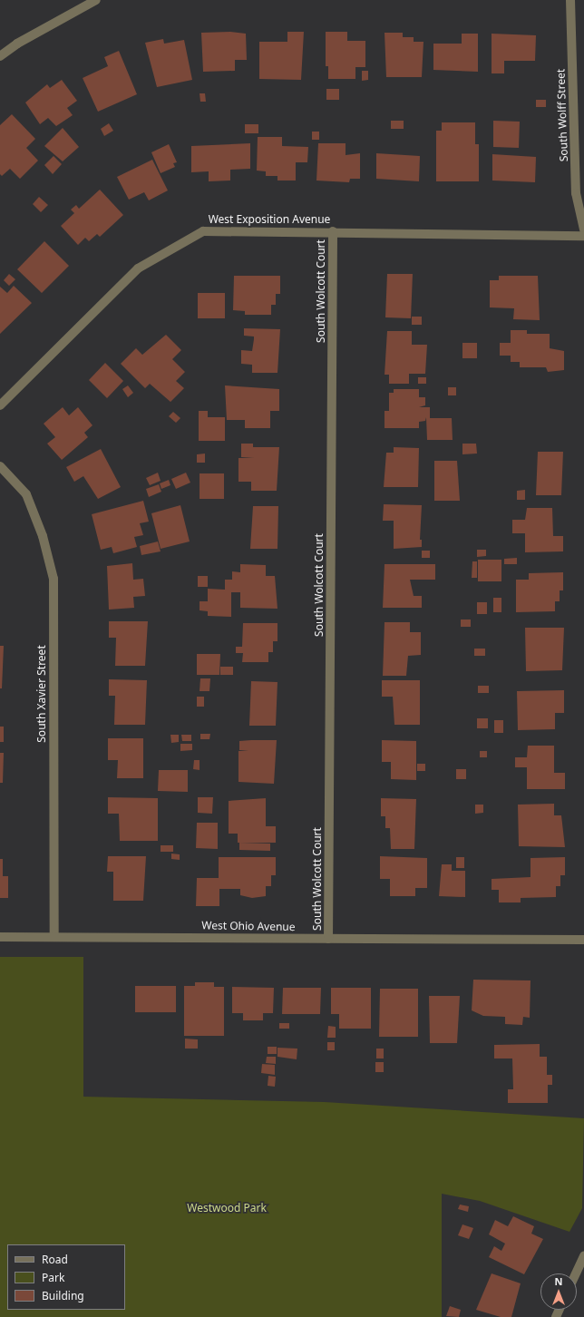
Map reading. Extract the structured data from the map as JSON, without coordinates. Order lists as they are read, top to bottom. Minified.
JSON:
{"streets":{"street":["South Wolff Street","West Exposition Avenue","South Wolcott Court","South Xavier Street","West Ohio Avenue"]},"crossings":[["West Exposition Avenue","South Wolcott Court"],["South Wolcott Court","West Ohio Avenue"],["South Xavier Street","West Ohio Avenue"]],"parks":["Westwood Park"],"legend":["Road","Park","Building"],"north":"top"}
